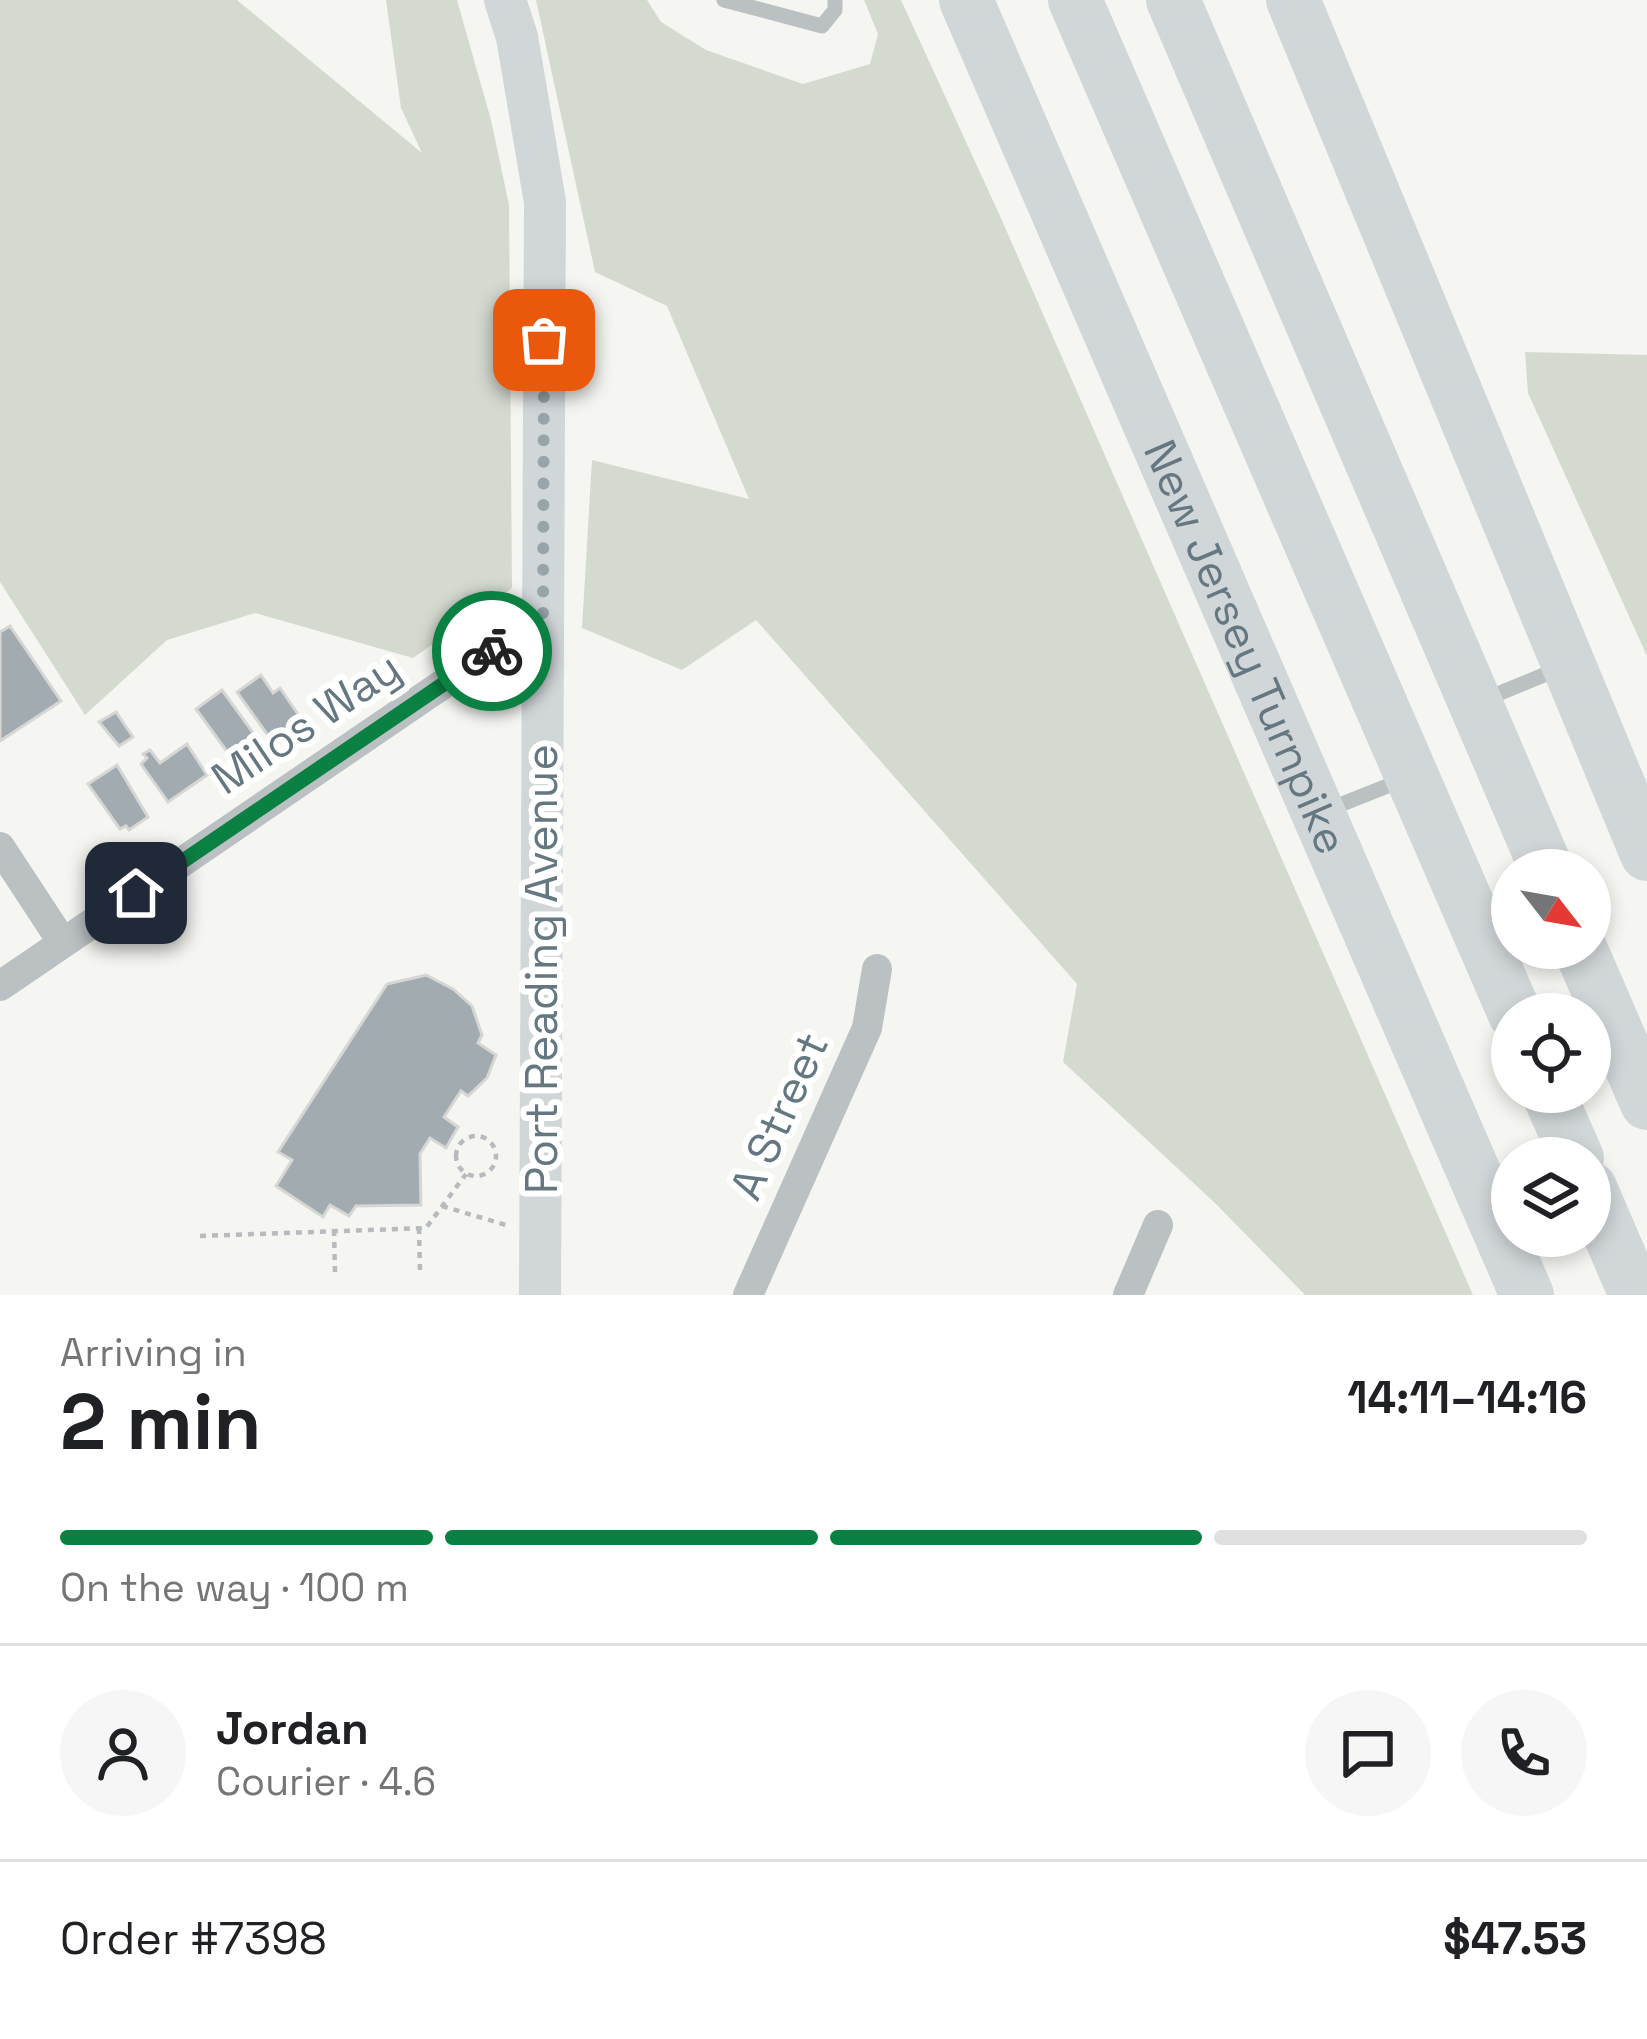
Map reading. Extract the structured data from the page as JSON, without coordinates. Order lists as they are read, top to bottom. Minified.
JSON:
{"streets":{"highway":["New Jersey Turnpike"],"main road":["Port Reading Avenue"],"street":["Milos Way","A Street"]},"crossings":[["Milos Way","Port Reading Avenue"]],"north":"bottom right","page":{"heading":["2 min","Arriving in","14:11–14:16"],"panel":["Jordan","Courier · 4.6","Order #7398","$47.53"],"bar":"On the way · 100 m"}}
